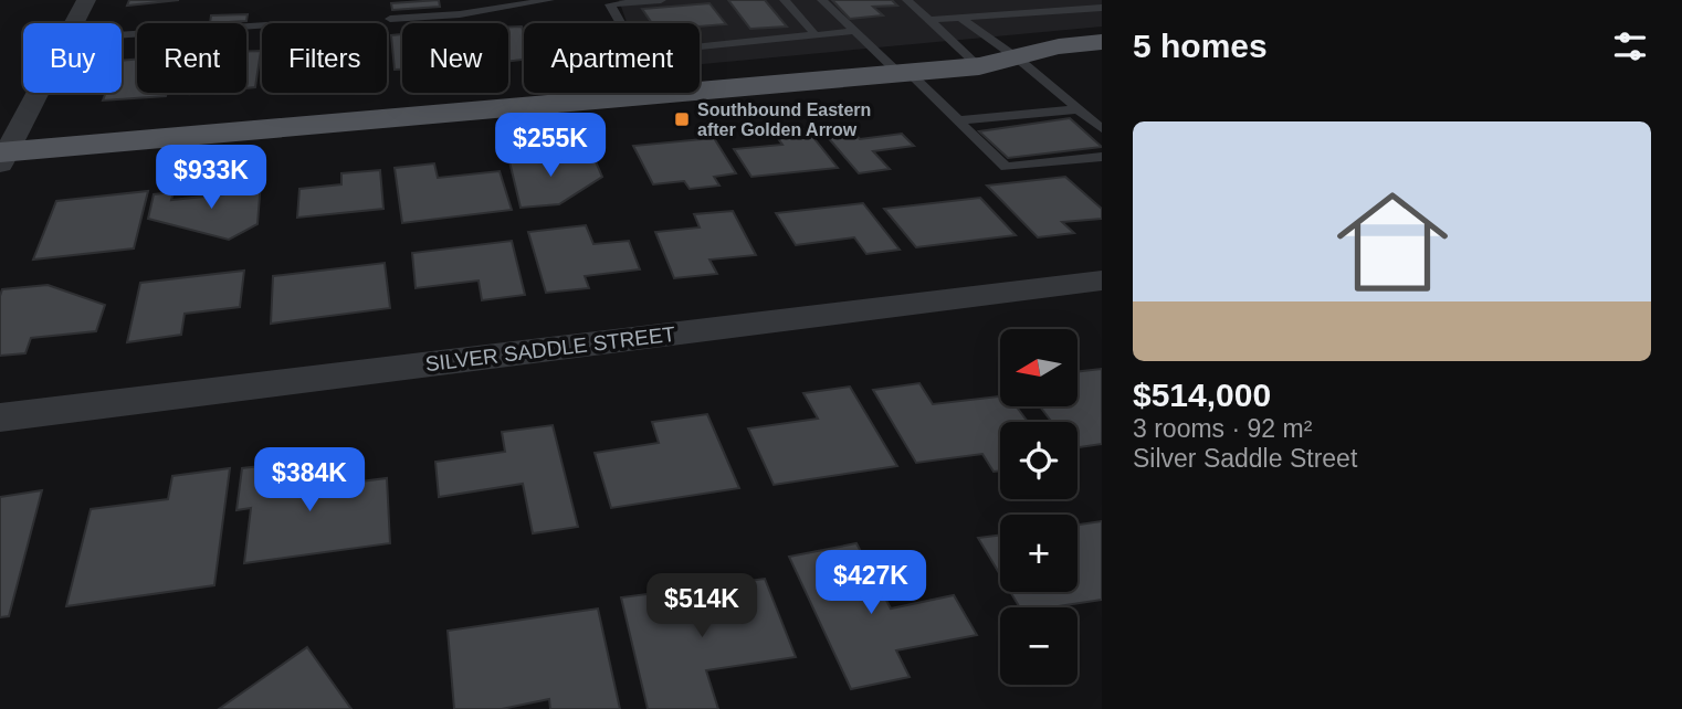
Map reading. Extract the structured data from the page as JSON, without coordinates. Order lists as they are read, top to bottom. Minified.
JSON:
{"streets":{"street":["SILVER SADDLE STREET"]},"places":{"transit":["Southbound Eastern after Golden Arrow"]},"north":"left","page":{"heading":"5 homes","chip":["Buy","Rent","Filters","New","Apartment"],"list":[{"name":"$514,000","note":"3 rooms · 92 m² · Silver Saddle Street"}],"price":["$255K","$933K","$384K","$427K","$514K"],"map_buttons":["+","−"]}}
